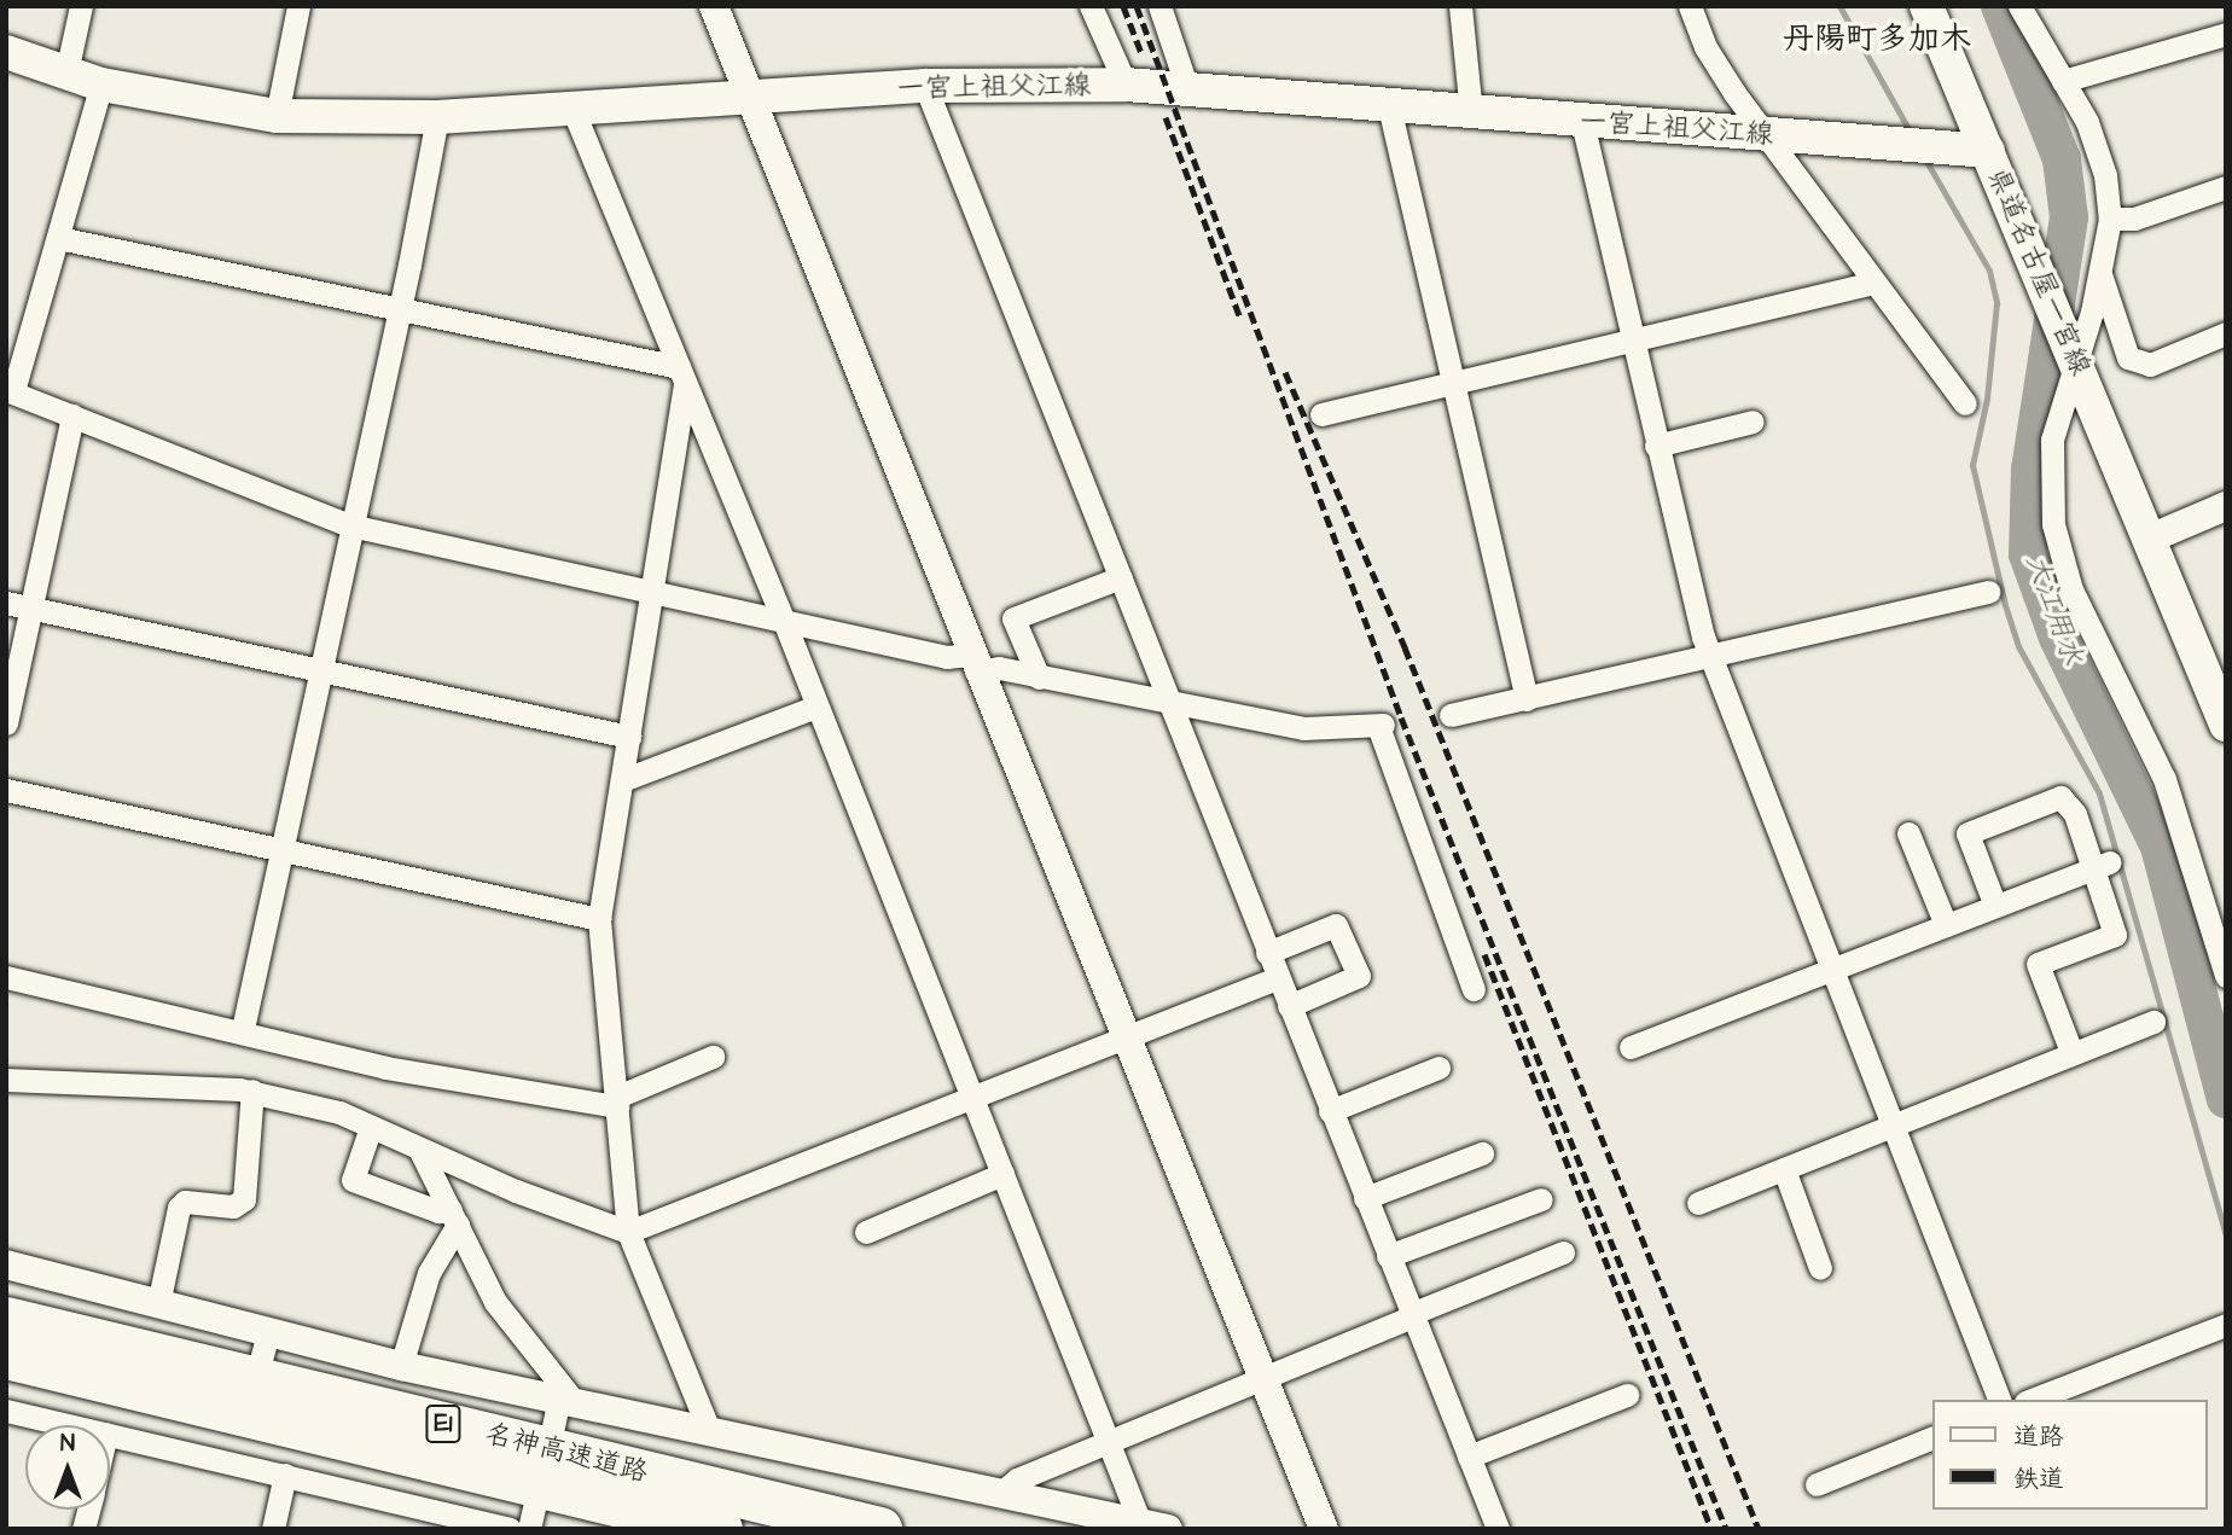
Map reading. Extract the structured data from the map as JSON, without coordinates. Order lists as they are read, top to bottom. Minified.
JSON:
{"streets":{"highway":["E1","名神高速道路"],"main road":["一宮上祖父江線","県道名古屋一宮線"]},"crossings":[["一宮上祖父江線","県道名古屋一宮線"]],"districts":["丹陽町多加木"],"water":["大江用水"],"legend":["道路","鉄道"],"north":"top"}
